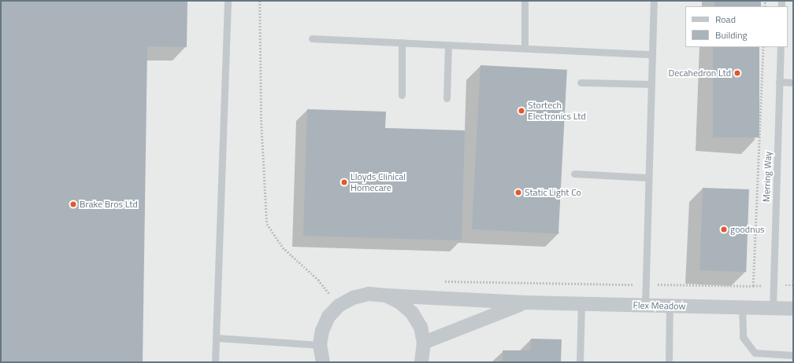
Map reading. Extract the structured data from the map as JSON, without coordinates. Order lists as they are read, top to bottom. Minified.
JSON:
{"streets":{"street":["Flex Meadow"],"lane":["Merring Way"]},"crossings":[["Merring Way","Flex Meadow"]],"places":["Decahedron Ltd","Stortech Electronics Ltd","Lloyds Clinical Homecare","Static Light Co","Brake Bros Ltd","goodnus"],"legend":["Road","Building"]}
